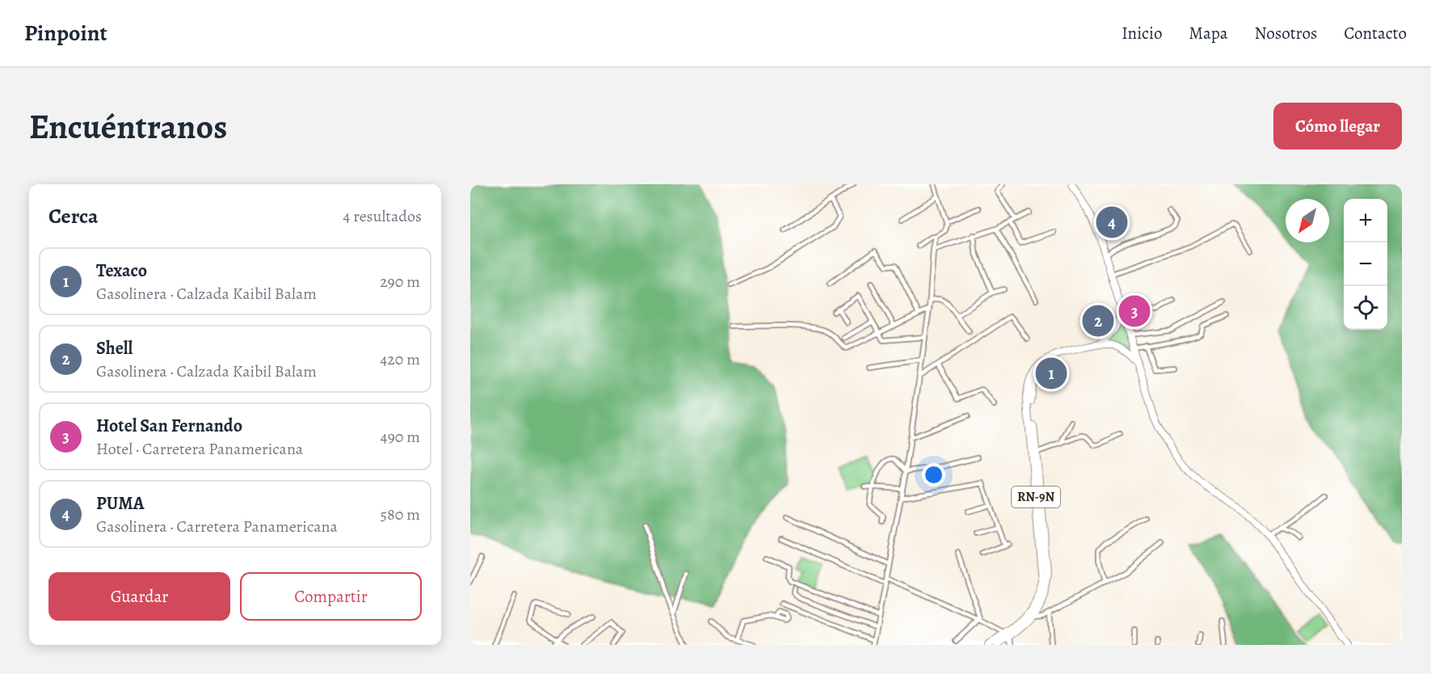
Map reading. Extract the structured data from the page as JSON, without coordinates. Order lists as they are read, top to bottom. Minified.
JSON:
{"streets":{"main road":["RN-9N"]},"north":"bottom left","page":{"header":"Pinpoint","nav":["Inicio","Mapa","Nosotros","Contacto"],"buttons":["Cómo llegar",["Guardar","Compartir"]],"title":"Encuéntranos","heading":["Cerca","4 resultados"],"map_buttons":["+","−"],"pins":["4","3","2","1"],"list":[{"mark":"1","name":"Texaco","note":"Gasolinera · Calzada Kaibil Balam","value":"290 m"},{"mark":"2","name":"Shell","note":"Gasolinera · Calzada Kaibil Balam","value":"420 m"},{"mark":"3","name":"Hotel San Fernando","note":"Hotel · Carretera Panamericana","value":"490 m"},{"mark":"4","name":"PUMA","note":"Gasolinera · Carretera Panamericana","value":"580 m"}]}}
